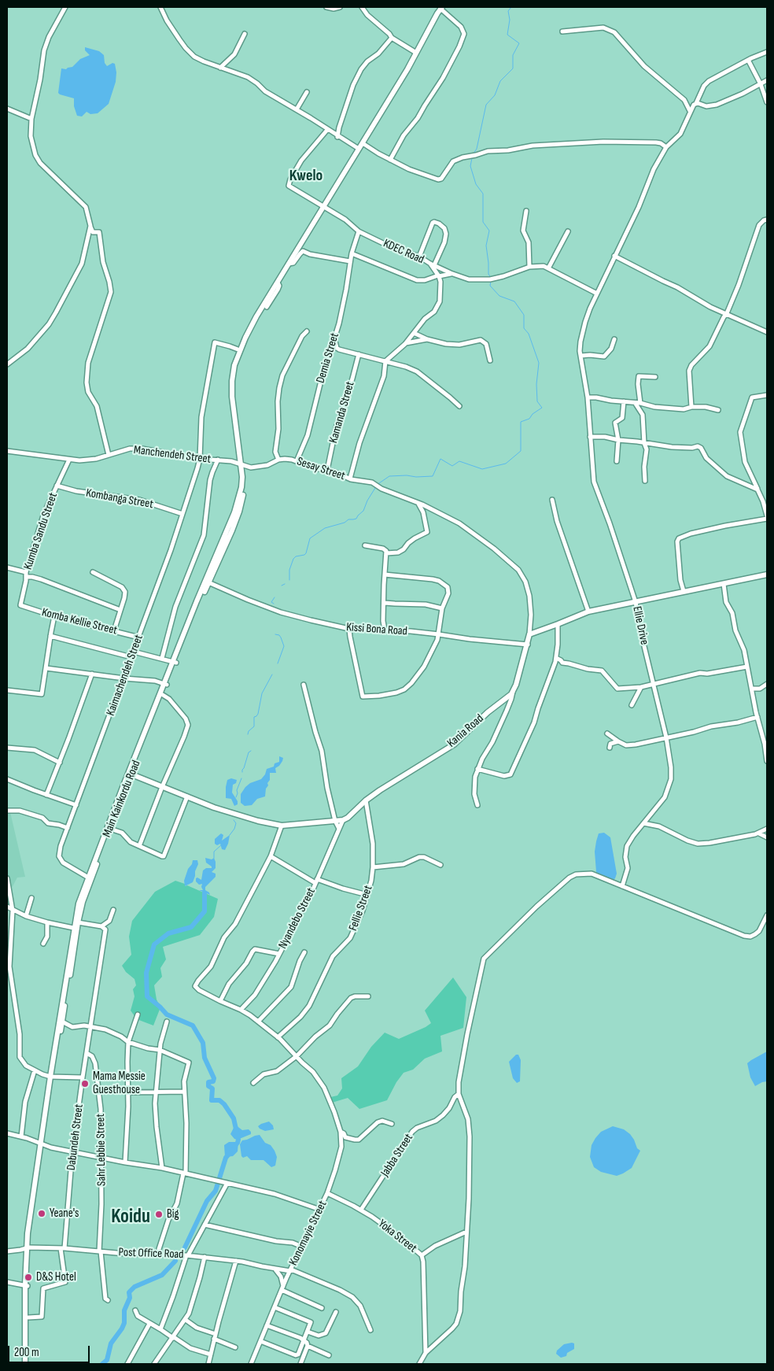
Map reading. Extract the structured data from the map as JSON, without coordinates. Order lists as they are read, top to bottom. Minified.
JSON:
{"streets":{"main road":["Kania Road","Main Kainkordu Road"],"street":["KDEC Road","Demia Street","Kamanda Street","Manchendeh Street","Sesay Street","Kombanga Street","Kumba Sandu Street","Komba Kellie Street","Ellie Drive","Kissi Bona Road","Kaimachendeh Street","Fellie Street","Nyandebo Street","Dabundeh Street","Sahr Lebbie Street","Jabba Street","Konomayie Street","Yoka Street","Post Office Road"]},"crossings":[["KDEC Road","Demia Street"],["Demia Street","Sesay Street"],["Kamanda Street","Sesay Street"],["Manchendeh Street","Sesay Street"],["Manchendeh Street","Kumba Sandu Street"],["Manchendeh Street","Kaimachendeh Street"],["Sesay Street","Kania Road"],["Kombanga Street","Kumba Sandu Street"],["Kombanga Street","Kaimachendeh Street"],["Kumba Sandu Street","Komba Kellie Street"],["Komba Kellie Street","Kaimachendeh Street"],["Kissi Bona Road","Kania Road"],["Kania Road","Fellie Street"],["Kania Road","Nyandebo Street"],["Fellie Street","Konomayie Street"],["Nyandebo Street","Konomayie Street"],["Dabundeh Street","Sahr Lebbie Street"],["Dabundeh Street","Post Office Road"],["Sahr Lebbie Street","Post Office Road"],["Jabba Street","Yoka Street"],["Konomayie Street","Yoka Street"],["Konomayie Street","Post Office Road"]],"districts":["Kwelo","Koidu"],"places":["Mama Messie Guesthouse","Yeane's","Big","D&S Hotel"],"scale_bar":"200 m"}
